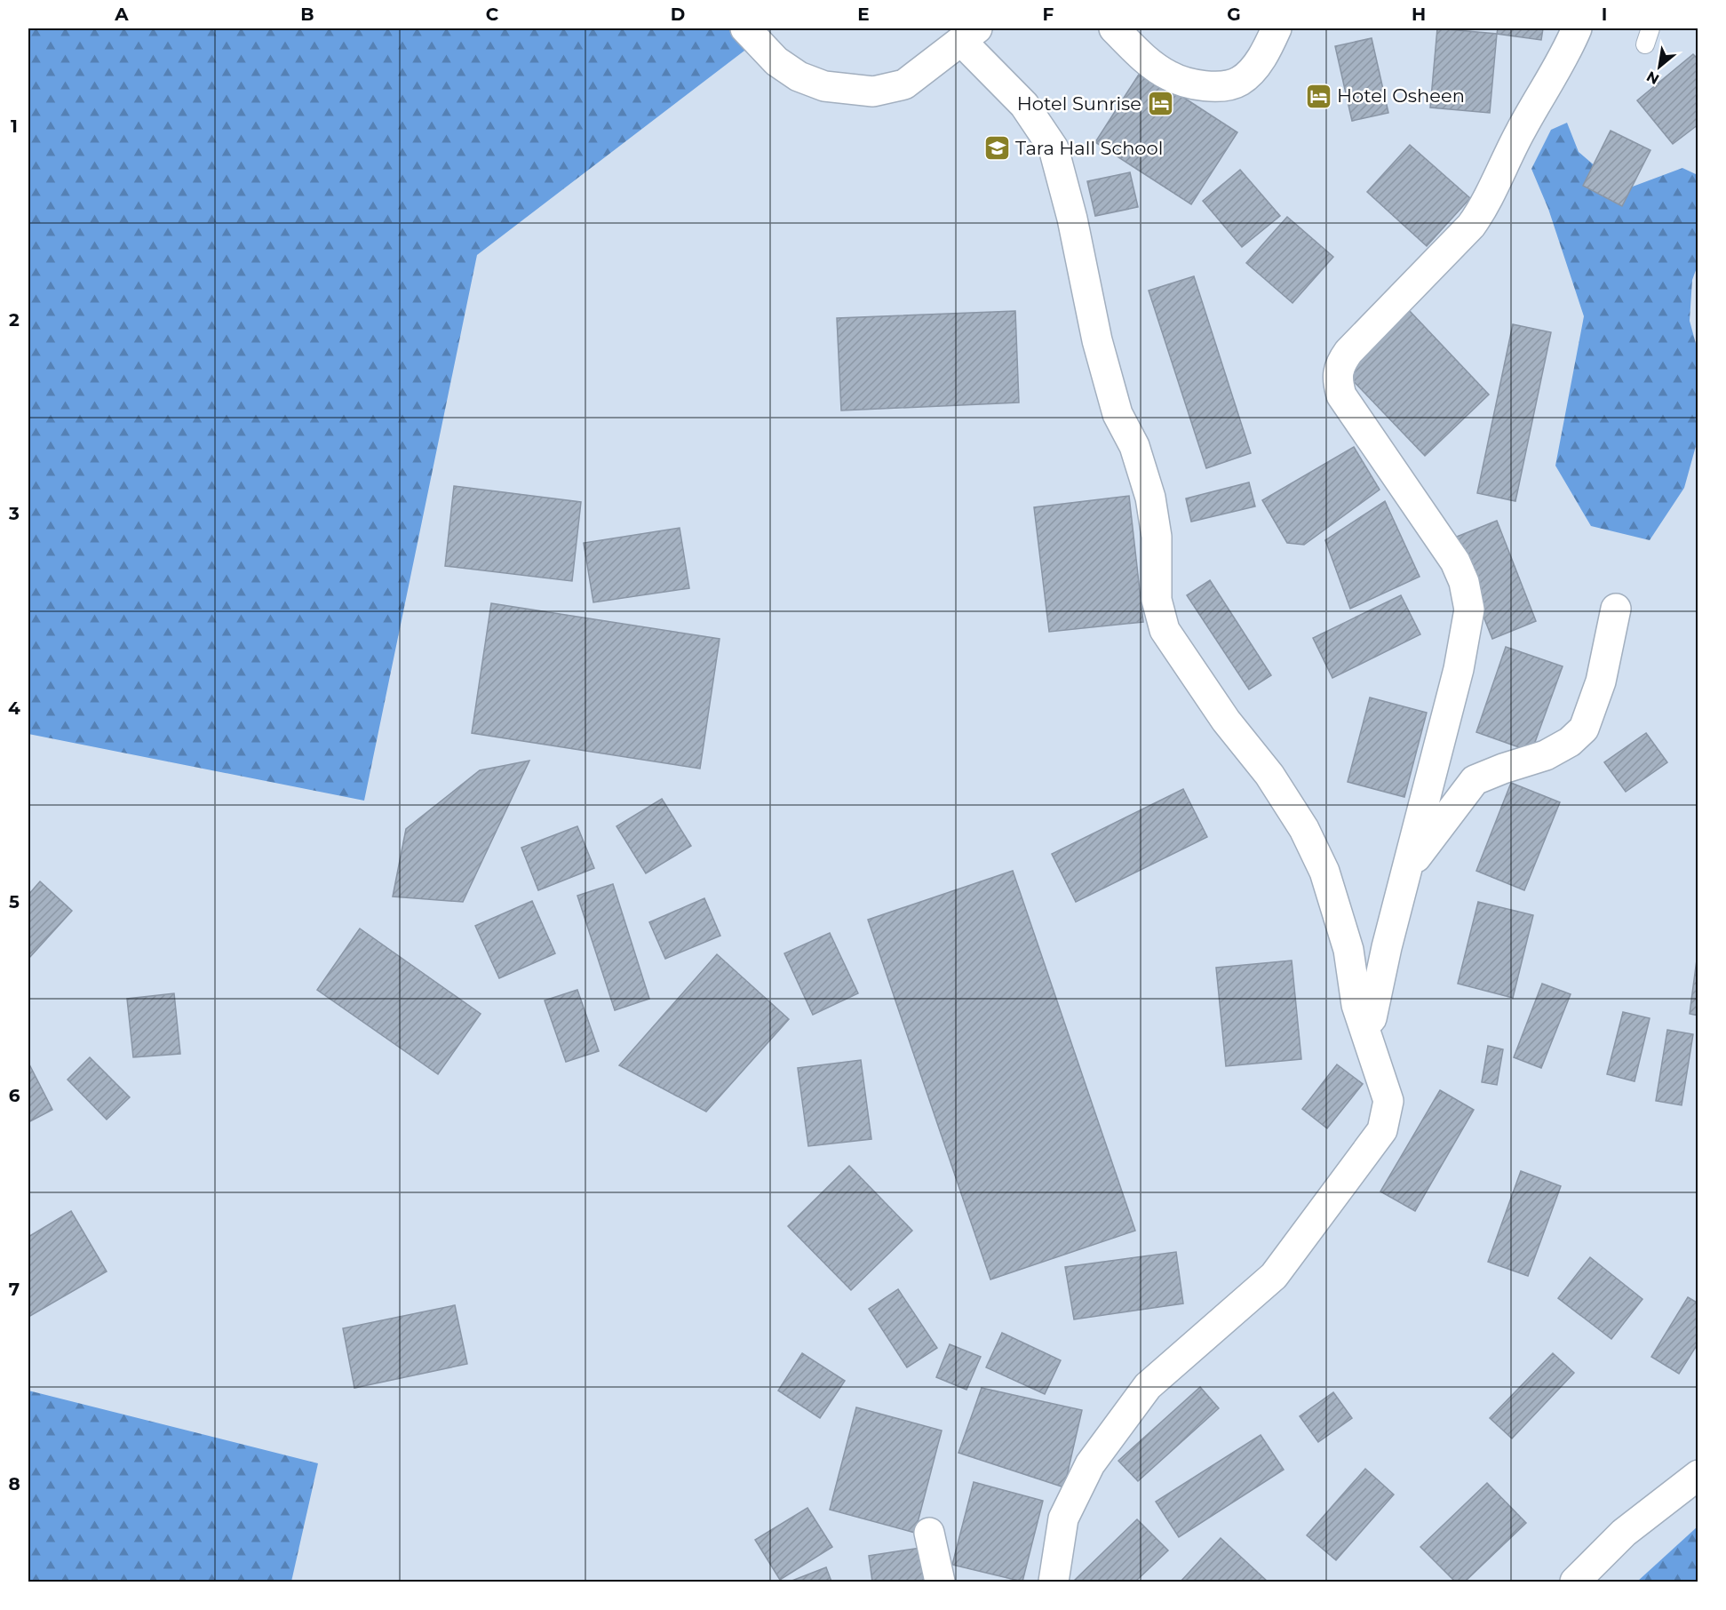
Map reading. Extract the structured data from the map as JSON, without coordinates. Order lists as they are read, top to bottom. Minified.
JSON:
{"places":{"hotel":["Hotel Osheen","Hotel Sunrise"],"school or university":["Tara Hall School"]},"north":"bottom left","grid":{"columns":["A","B","C","D","E","F","G","H","I"],"rows":["1","2","3","4","5","6","7","8"]}}
